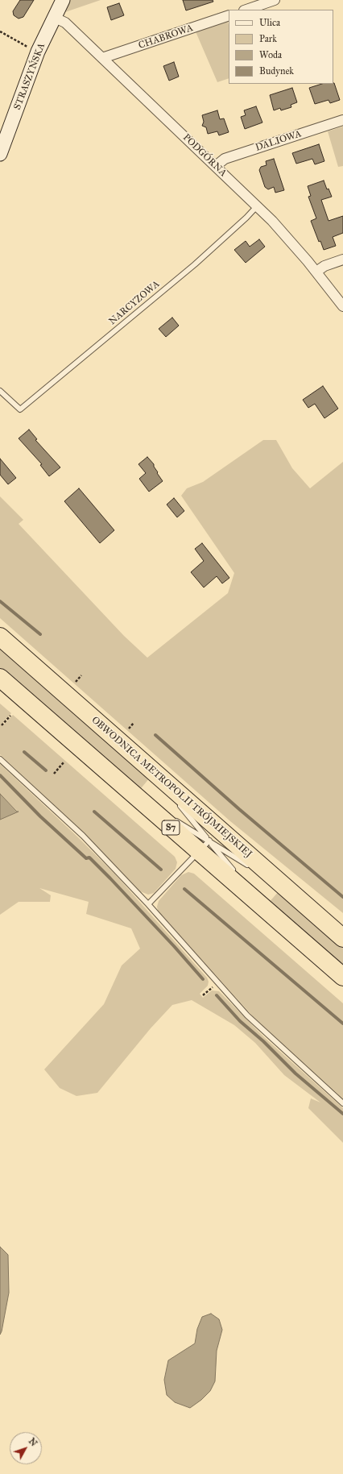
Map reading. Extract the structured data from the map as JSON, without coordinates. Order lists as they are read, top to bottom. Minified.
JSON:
{"streets":{"highway":["OBWODNICA METROPOLII TRÓJMIEJSKIEJ","S7"],"street":["CHABROWA","STRASZYŃSKA","DALIOWA","PODGÓRNA"],"lane":["NARCYZOWA"]},"crossings":[["CHABROWA","PODGÓRNA"],["STRASZYŃSKA","PODGÓRNA"],["DALIOWA","PODGÓRNA"],["PODGÓRNA","NARCYZOWA"]],"legend":["Ulica","Park","Woda","Budynek"],"north":"top right"}
